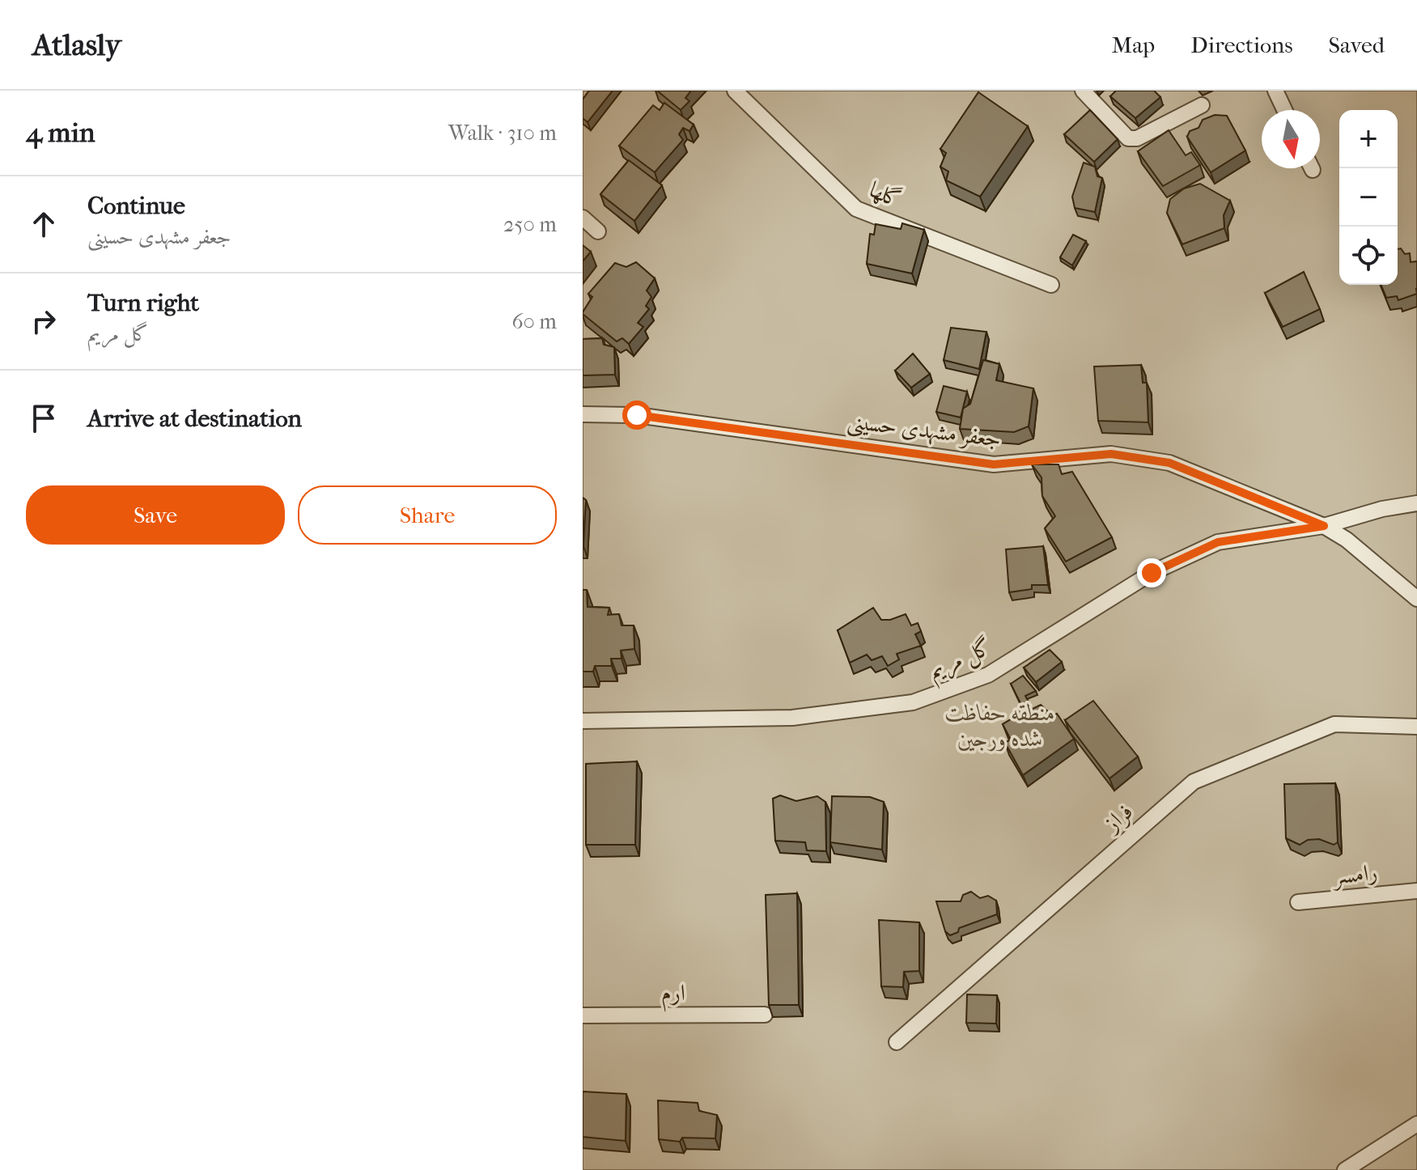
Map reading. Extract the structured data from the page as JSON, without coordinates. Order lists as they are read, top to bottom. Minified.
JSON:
{"streets":{"street":["گلها","جعفر مشهدی حسینی","گل مریم","فراز","رامسر","ارم"]},"crossings":[["جعفر مشهدی حسینی","گل مریم"]],"parks":["منطقه حفاظت شده ورجین"],"north":"bottom","page":{"header":"Atlasly","nav":["Map","Directions","Saved"],"heading":["4 min","Walk · 310 m"],"map_buttons":["+","−"],"list":[["Continue","جعفر مشهدی حسینی","250 m"],["Turn right","گل مریم","60 m"],"Arrive at destination"],"buttons":["Save","Share"]}}
